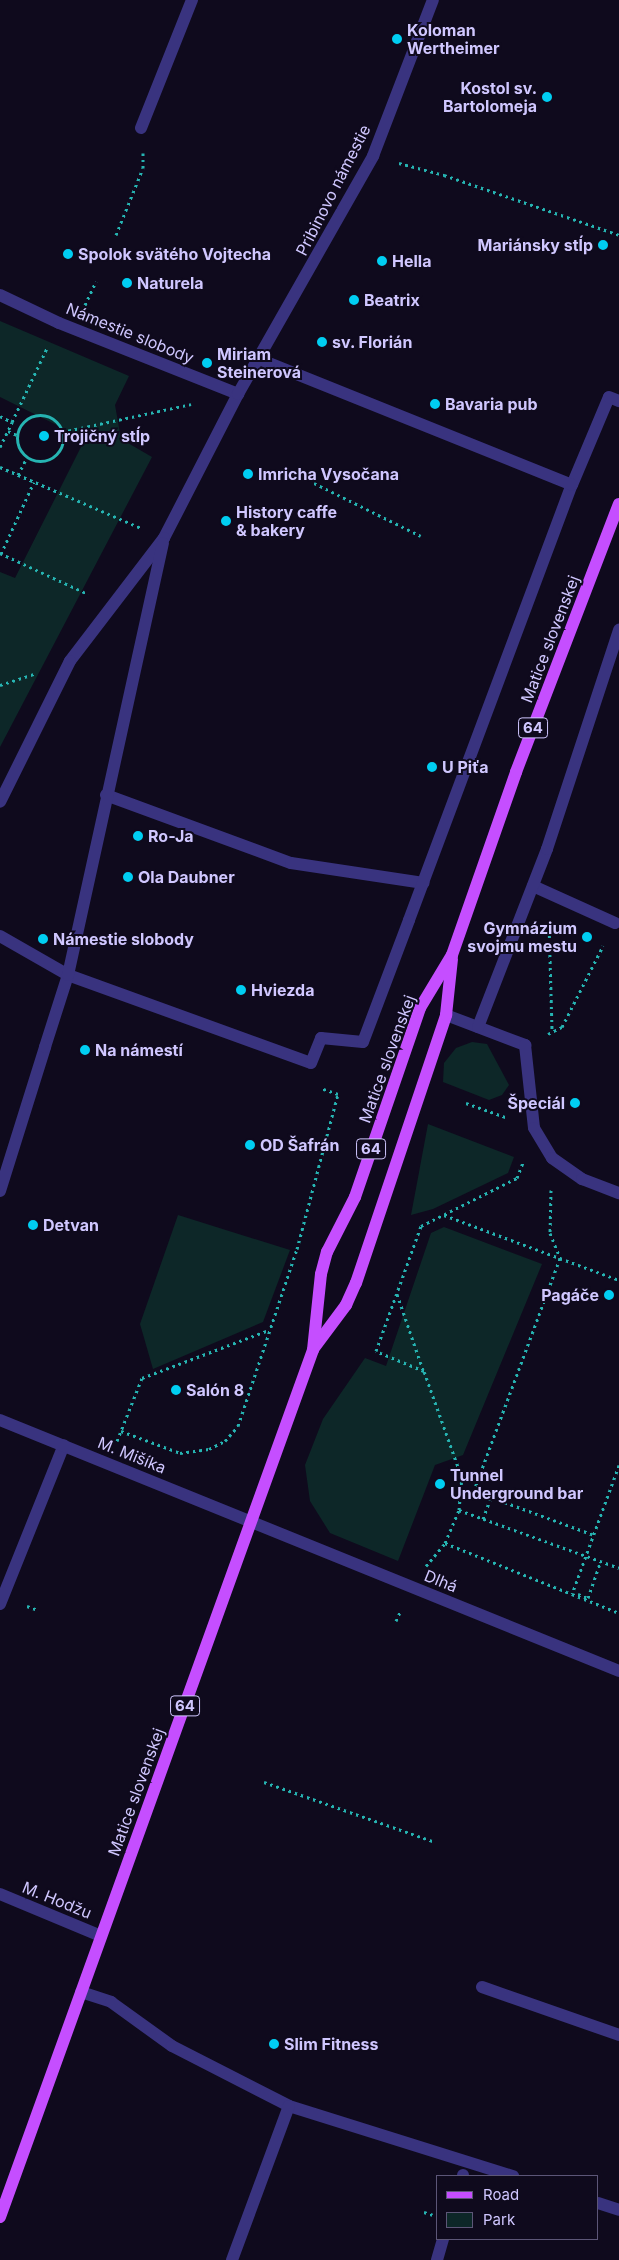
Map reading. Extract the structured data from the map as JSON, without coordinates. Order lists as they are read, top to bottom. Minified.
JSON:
{"streets":{"main road":["Matice slovenskej","64"],"street":["Pribinovo námestie","Námestie slobody","M. Mišíka","Dlhá","M. Hodžu"]},"crossings":[["Pribinovo námestie","Námestie slobody"],["Matice slovenskej","M. Mišíka"],["Matice slovenskej","Dlhá"],["Matice slovenskej","M. Hodžu"],["M. Mišíka","Dlhá"]],"places":["Koloman Wertheimer","Kostol sv. Bartolomeja","Mariánsky stĺp","Spolok svätého Vojtecha","Hella","Naturela","Beatrix","sv. Florián","Miriam Steinerová","Bavaria pub","Trojičný stĺp","Imricha Vysočana","History caffe & bakery","U Piťa","Ro-Ja","Ola Daubner","Gymnázium svojmu mestu","Námestie slobody","Hviezda","Na námestí","Špeciál","OD Šafrán","Detvan","Pagáče","Salón 8","Tunnel Underground bar","Slim Fitness"],"legend":["Road","Park"]}
